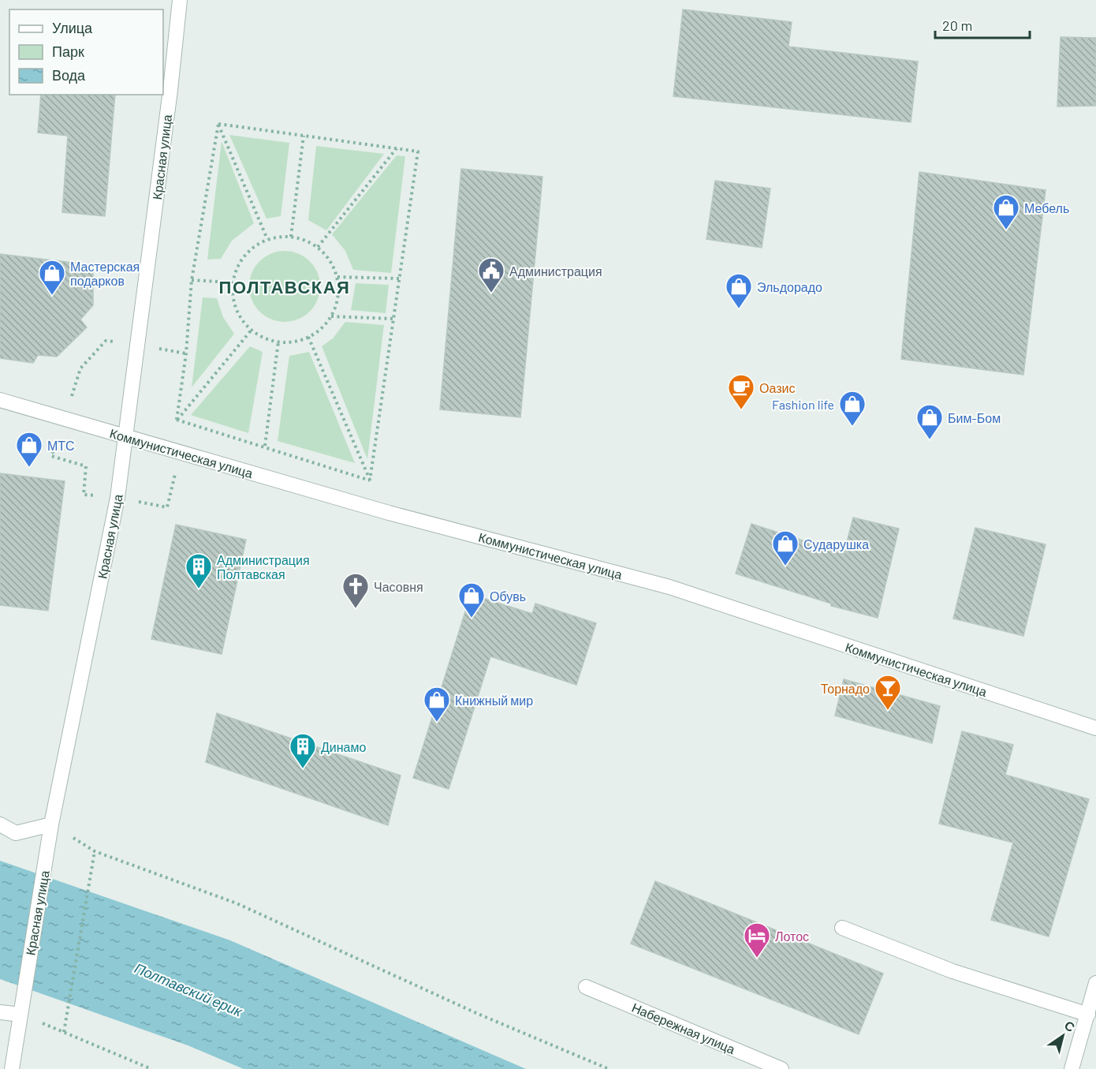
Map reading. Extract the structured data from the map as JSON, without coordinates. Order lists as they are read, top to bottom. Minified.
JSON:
{"streets":{"street":["Красная улица","Коммунистическая улица","Набережная улица"]},"crossings":[["Красная улица","Коммунистическая улица"]],"districts":["ПОЛТАВСКАЯ"],"water":["Полтавский ерик"],"places":{"shop":["Мебель","Мастерская подарков","Эльдорадо","Fashion life","Бим-Бом","МТС","Сударушка","Обувь","Книжный мир"],"public building":["Администрация"],"cafe":["Оазис"],"building":["Администрация Полтавская","Динамо"],"church":["Часовня"],"bar":["Торнадо"],"hotel":["Лотос"]},"legend":["Улица","Парк","Вода"],"scale_bar":"20 m","north":"top right"}
